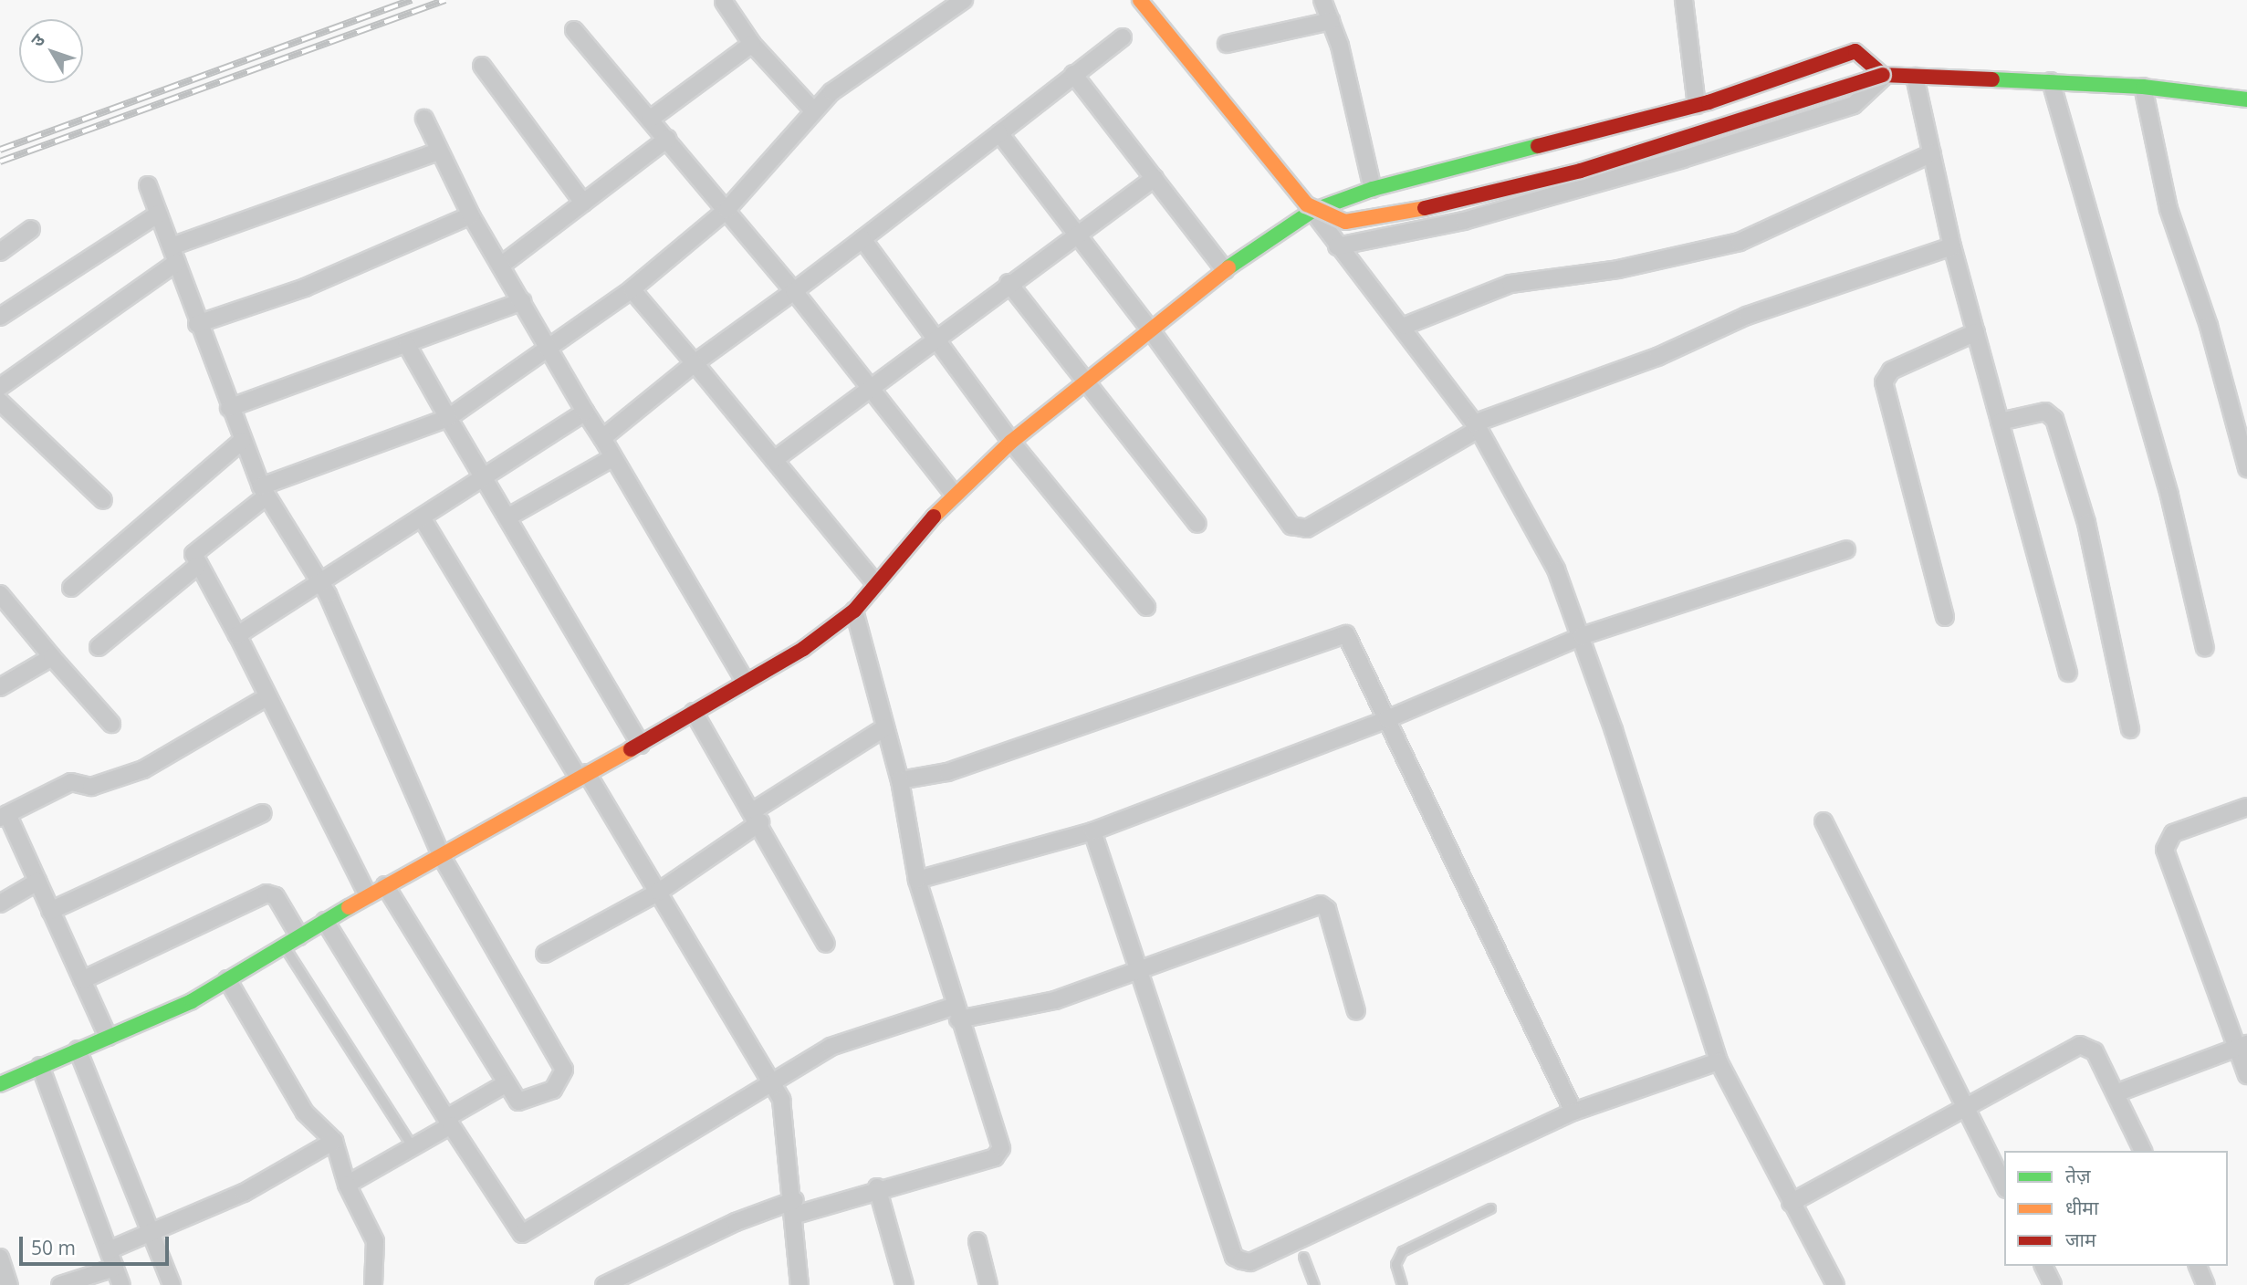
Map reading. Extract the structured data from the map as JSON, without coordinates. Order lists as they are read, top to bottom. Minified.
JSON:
{"legend":["तेज़","धीमा","जाम"],"scale_bar":"50 m","north":"top left"}
